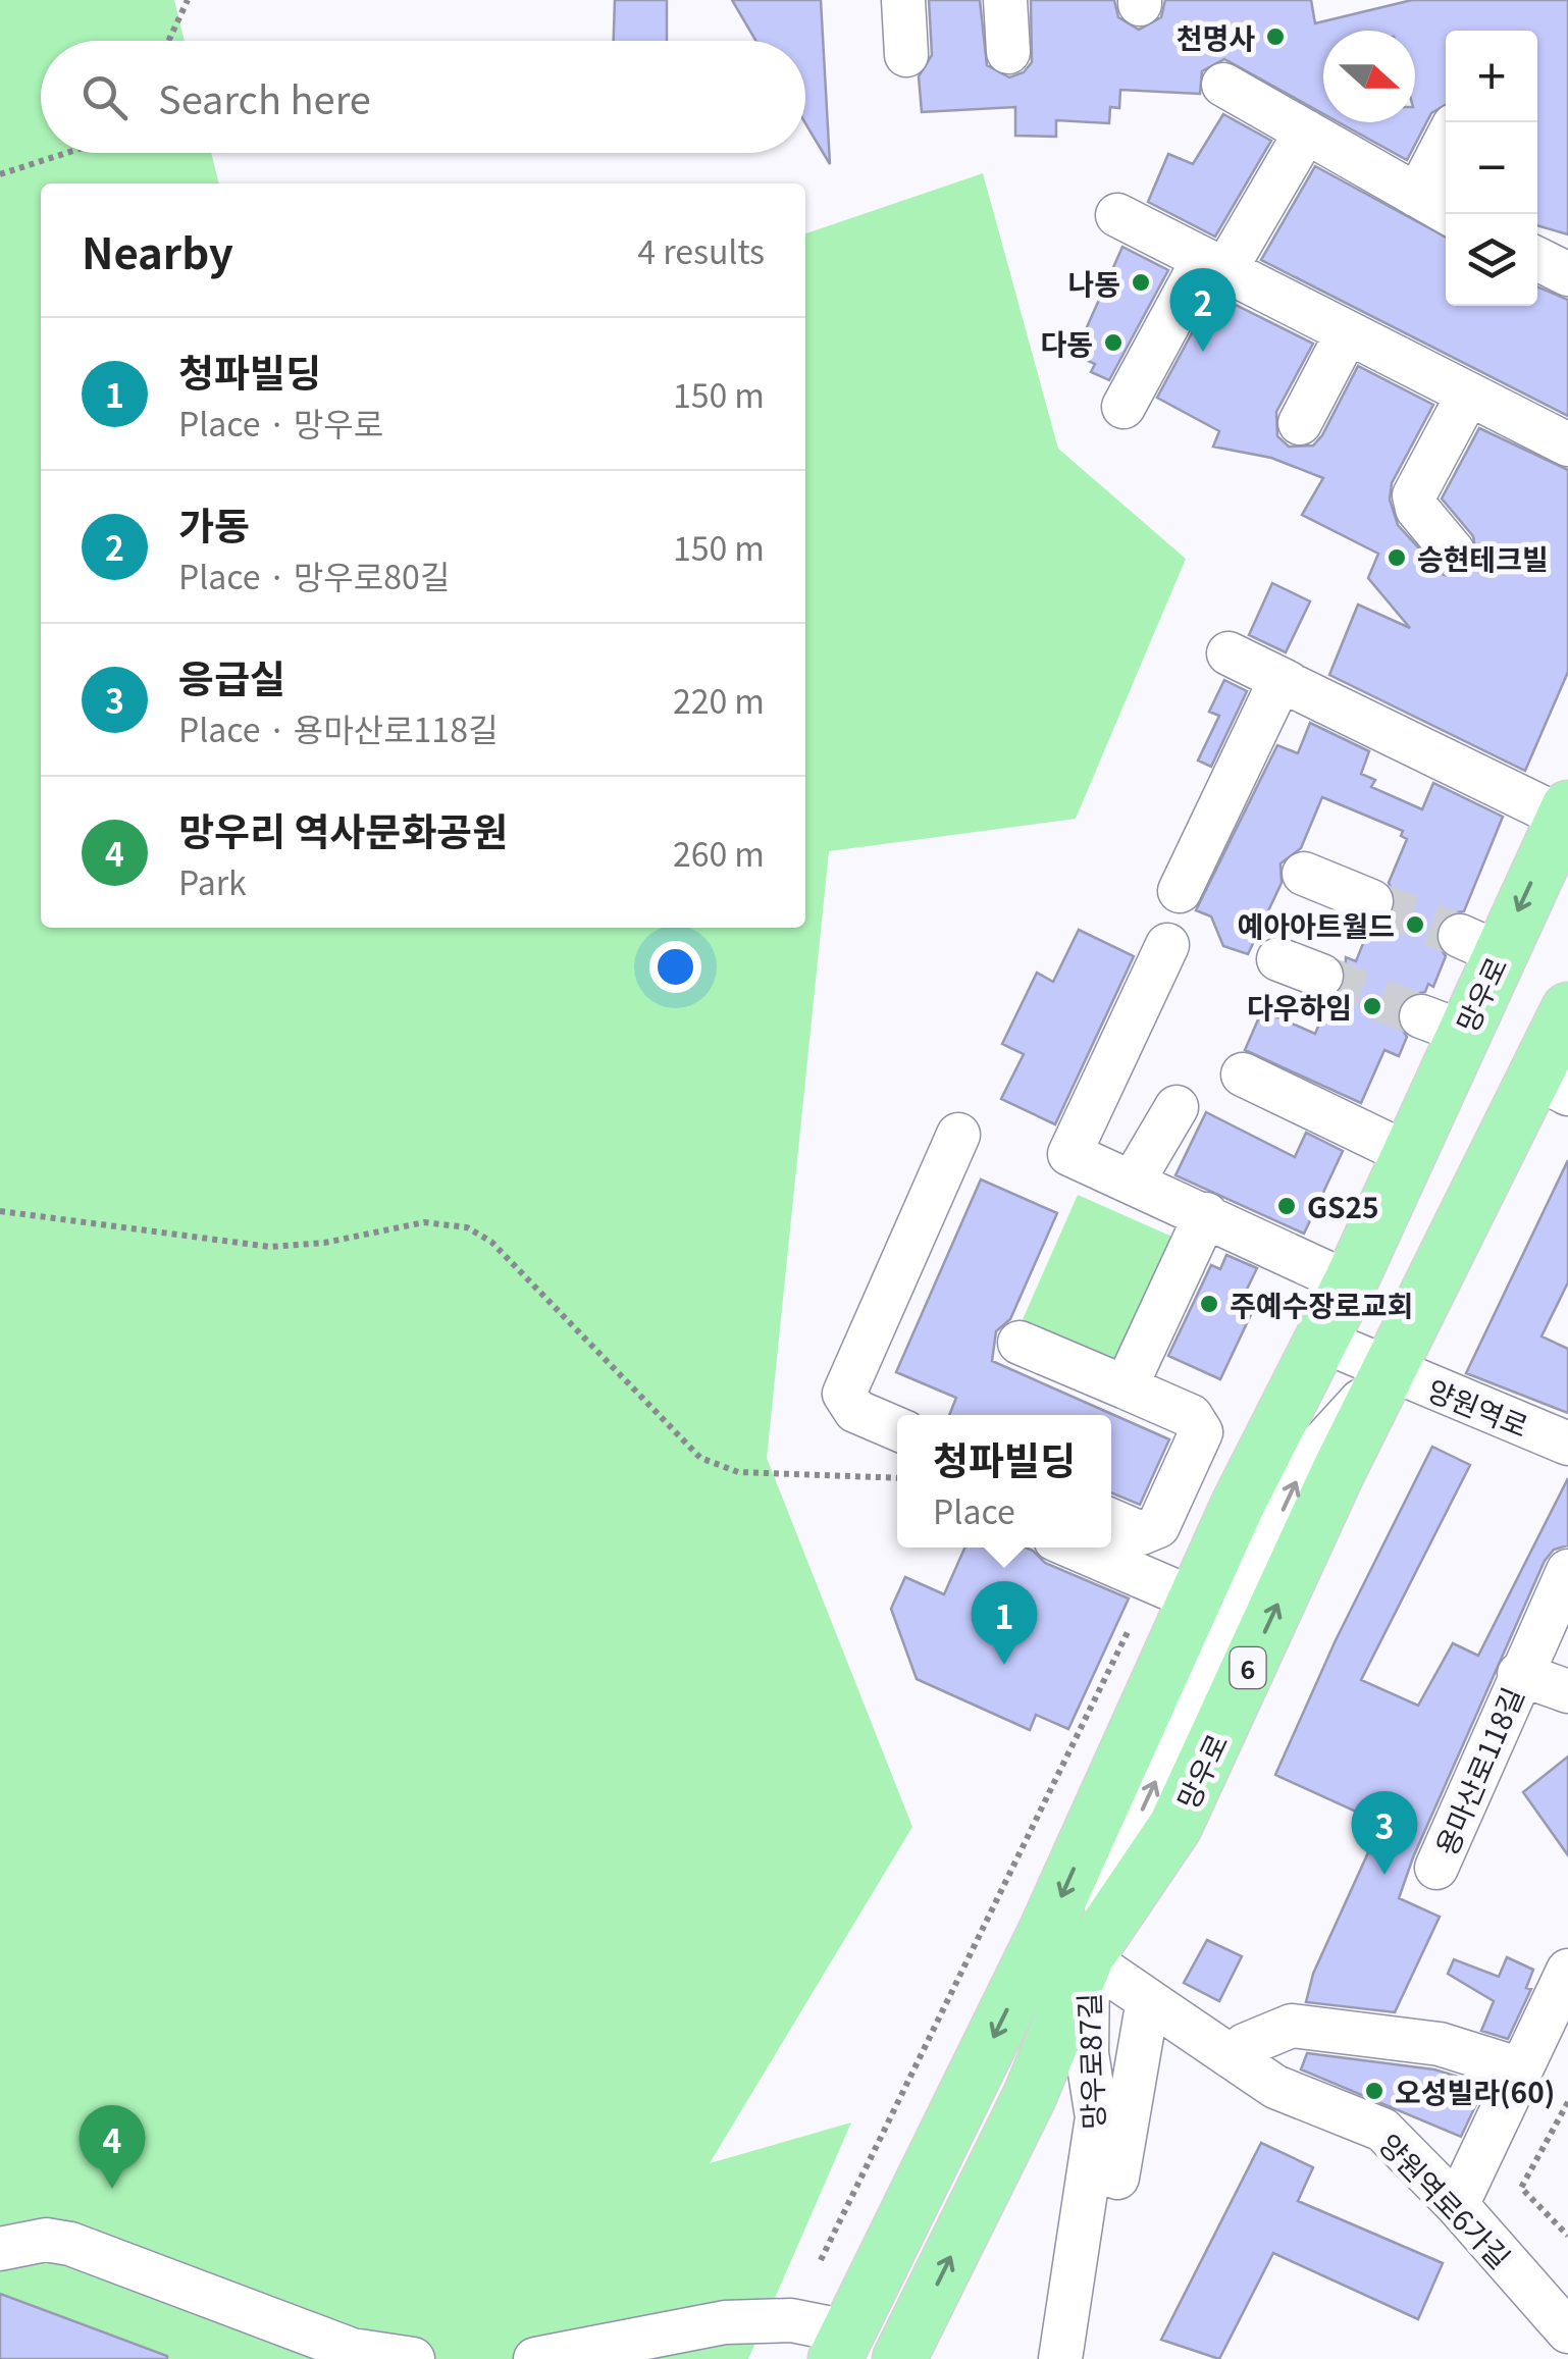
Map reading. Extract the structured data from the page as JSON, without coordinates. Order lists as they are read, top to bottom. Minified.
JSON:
{"streets":{"main road":["망우로","6"],"street":["양원역로","용마산로118길","망우로87길","양원역로6가길"]},"crossings":[["망우로","양원역로"],["망우로","망우로87길"],["망우로87길","양원역로6가길"]],"places":["천명사","나동","다동","승현테크빌","예아아트월드","다우하임","GS25","주예수장로교회","오성빌라(60)"],"north":"right","page":{"map_buttons":["+","−"],"search":"Search here","heading":["Nearby","4 results"],"pins":["2","1","3","4"],"list":[{"mark":"1","name":"청파빌딩","note":"Place · 망우로","value":"150 m"},{"mark":"2","name":"가동","note":"Place · 망우로80길","value":"150 m"},{"mark":"3","name":"응급실","note":"Place · 용마산로118길","value":"220 m"},{"mark":"4","name":"망우리 역사문화공원","note":"Park","value":"260 m"}],"popup":["청파빌딩","Place"]}}
